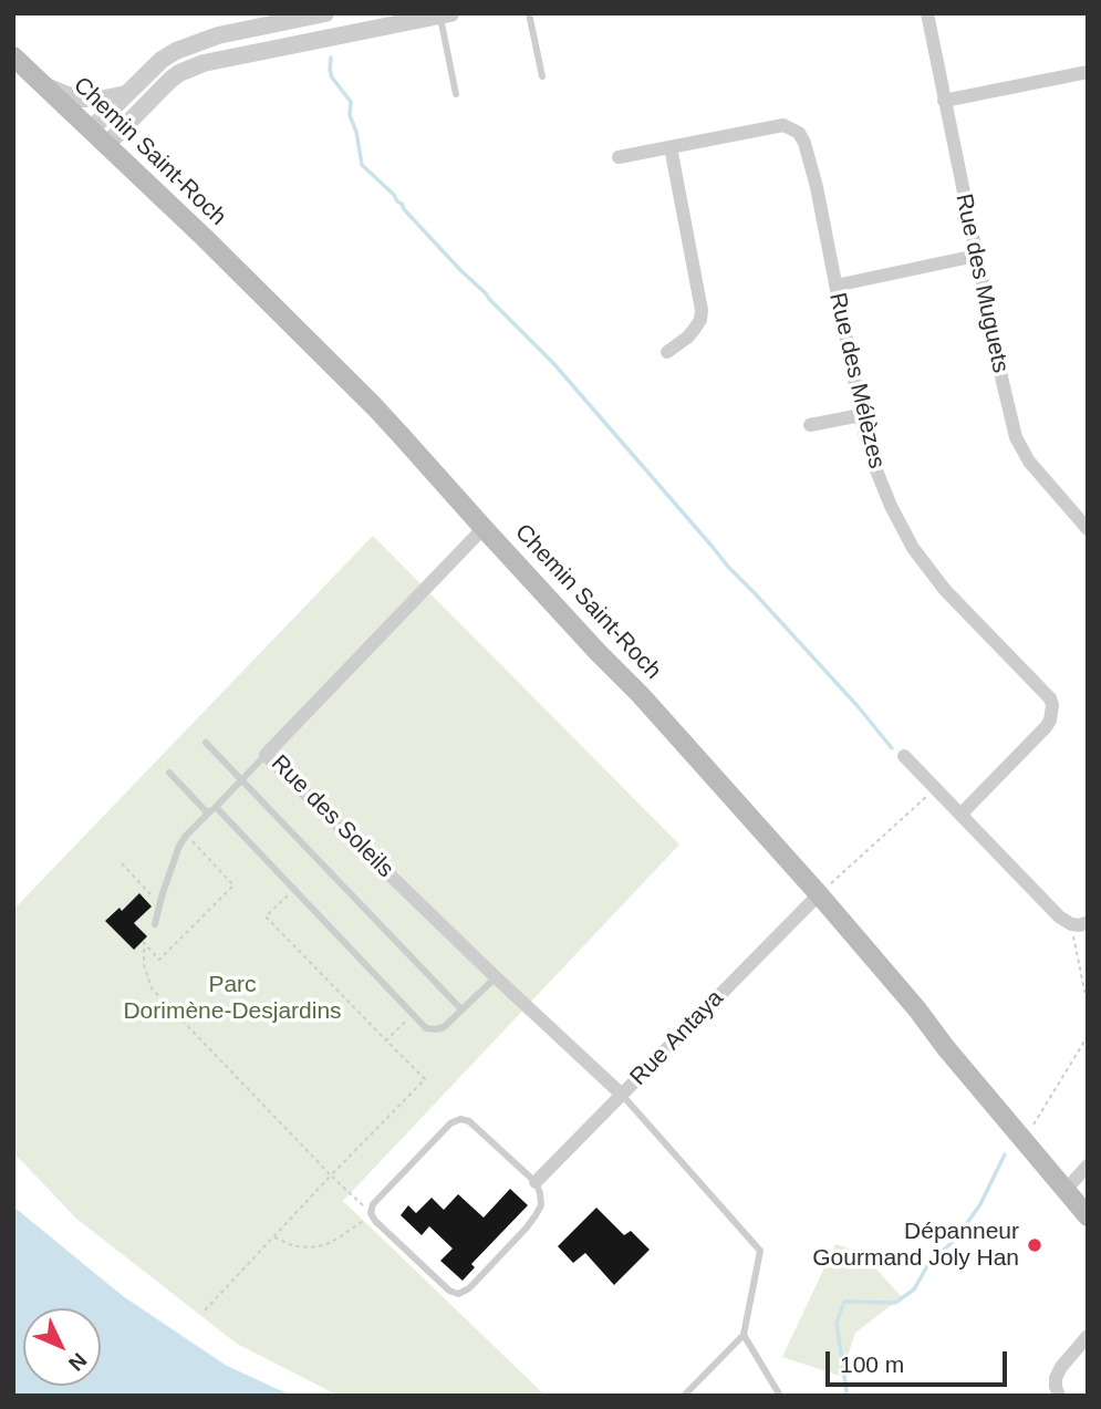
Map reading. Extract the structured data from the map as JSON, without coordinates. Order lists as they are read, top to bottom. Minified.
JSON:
{"streets":{"main road":["Chemin Saint-Roch"],"street":["Rue des Muguets","Rue des Mélèzes","Rue des Soleils","Rue Antaya"]},"crossings":[["Chemin Saint-Roch","Rue des Soleils"],["Chemin Saint-Roch","Rue Antaya"],["Rue des Soleils","Rue Antaya"]],"parks":["Parc Dorimène-Desjardins"],"places":["Dépanneur Gourmand Joly Han"],"scale_bar":"100 m","north":"bottom right"}
